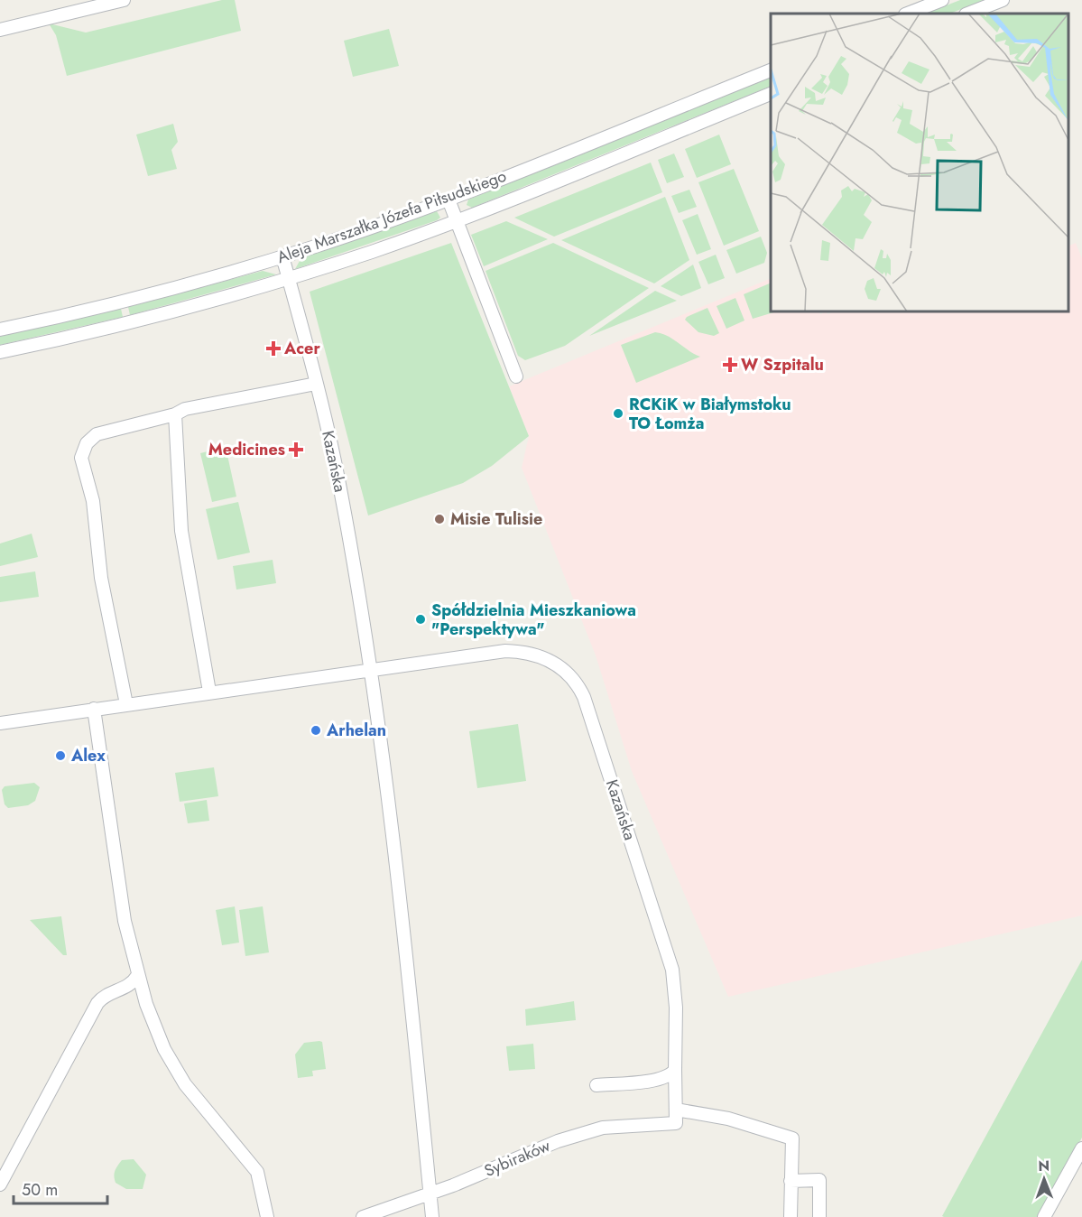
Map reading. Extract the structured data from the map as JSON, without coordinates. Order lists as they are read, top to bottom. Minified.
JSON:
{"streets":{"street":["Aleja Marszałka Józefa Piłsudskiego","Kazańska","Sybiraków"]},"crossings":[["Aleja Marszałka Józefa Piłsudskiego","Kazańska"],["Kazańska","Sybiraków"]],"places":{"health":["Acer","W Szpitalu","Medicines"],"other":["RCKiK w Białymstoku TO Łomża","Misie Tulisie","Spółdzielnia Mieszkaniowa \"Perspektywa\"","Arhelan","Alex"]},"scale_bar":"50 m","north":"top"}
